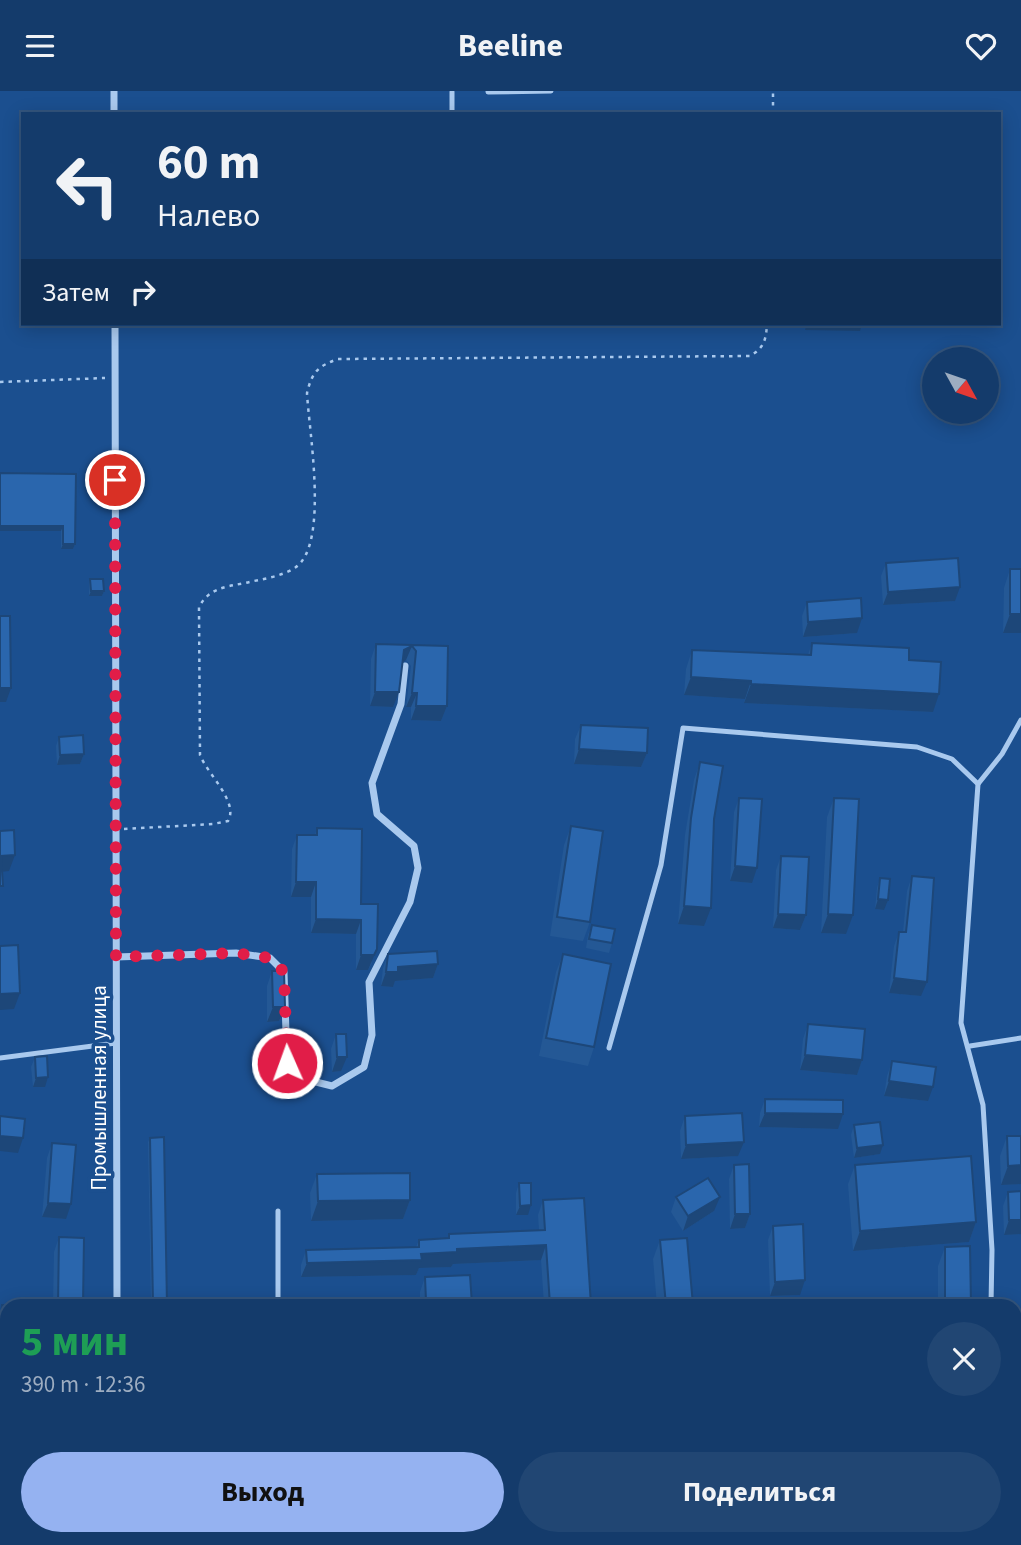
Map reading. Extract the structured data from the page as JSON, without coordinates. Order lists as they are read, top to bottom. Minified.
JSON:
{"streets":{"street":["Промышленная улица"]},"north":"bottom right","page":{"header":"Beeline","turn":["60 m","Налево"],"then":"Затем","heading":["5 мин","390 m · 12:36"],"buttons":["Выход","Поделиться"]}}
